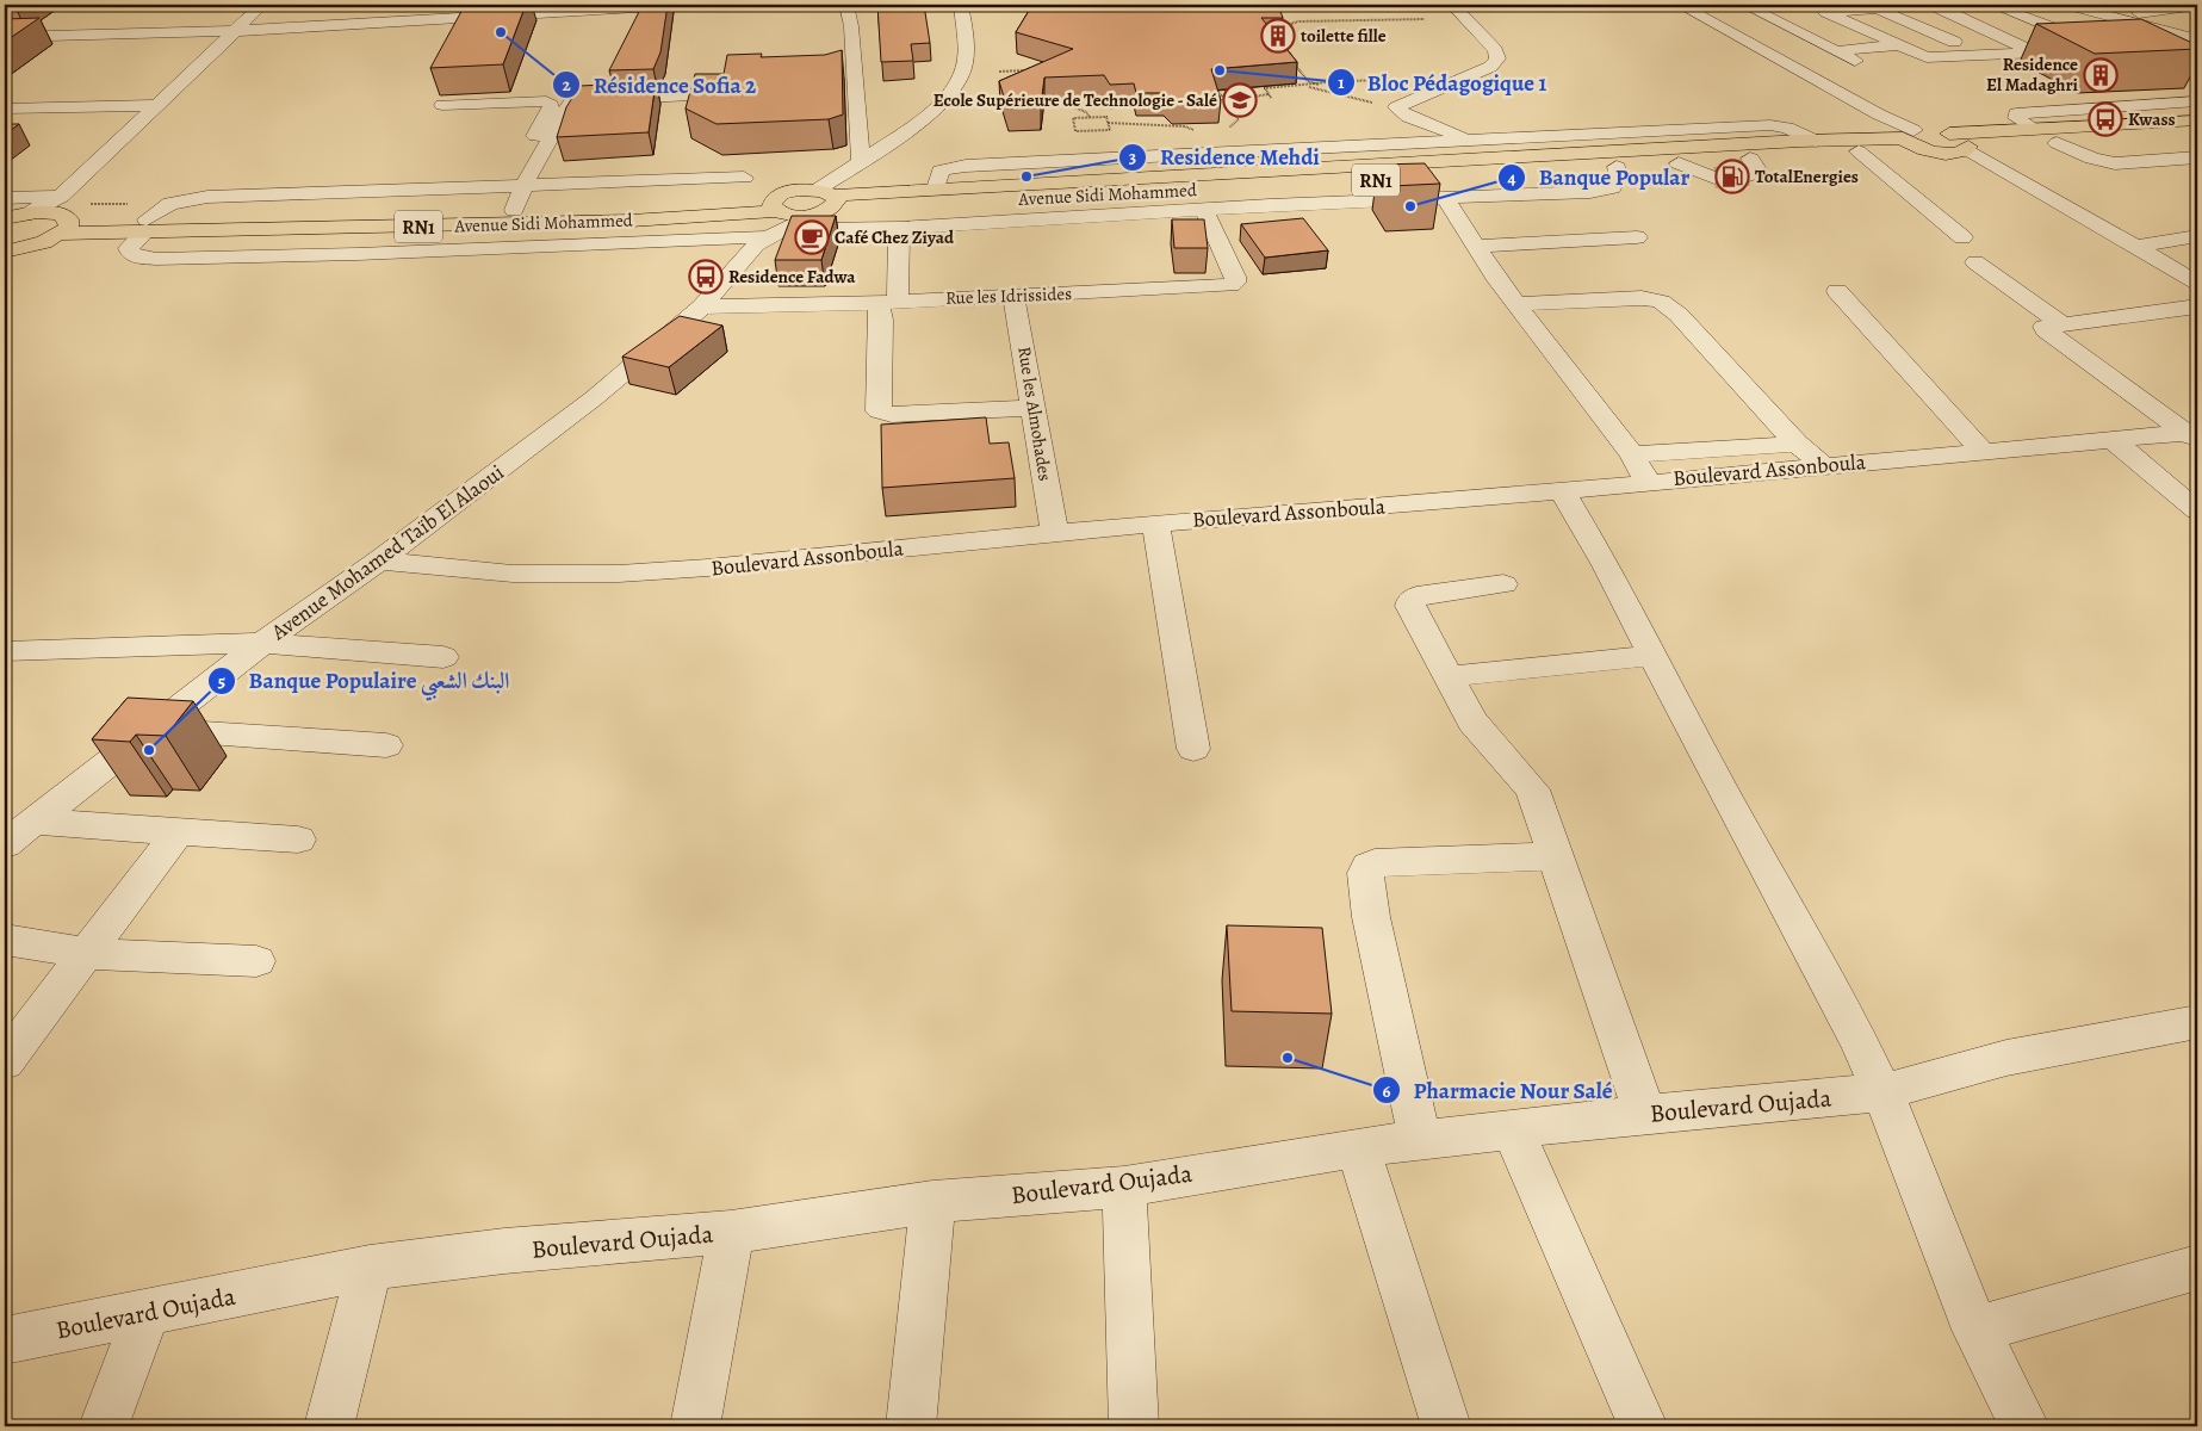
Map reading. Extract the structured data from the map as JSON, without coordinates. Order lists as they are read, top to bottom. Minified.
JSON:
{"streets":{"main road":["RN1","Avenue Sidi Mohammed"],"street":["Rue les Idrissides","Rue les Almohades","Boulevard Assonboula","Avenue Mohamed Taïb El Alaoui","Boulevard Oujada"]},"crossings":[["RN1","Avenue Sidi Mohammed"],["RN1","Avenue Mohamed Taïb El Alaoui"],["Avenue Sidi Mohammed","Avenue Mohamed Taïb El Alaoui"],["Rue les Idrissides","Rue les Almohades"],["Rue les Idrissides","Avenue Mohamed Taïb El Alaoui"],["Rue les Almohades","Boulevard Assonboula"],["Boulevard Assonboula","Avenue Mohamed Taïb El Alaoui"]],"places":{"other":["Résidence Sofia 2","Bloc Pédagogique 1","Residence Mehdi","Banque Popular","Banque Populaire البنك الشعبي","Pharmacie Nour Salé"],"building":["toilette fille","Residence El Madaghri"],"school or university":["Ecole Supérieure de Technologie - Salé"],"bus stop":["Kwass","Residence Fadwa"],"fuel station":["TotalEnergies"],"cafe":["Café Chez Ziyad"]}}
